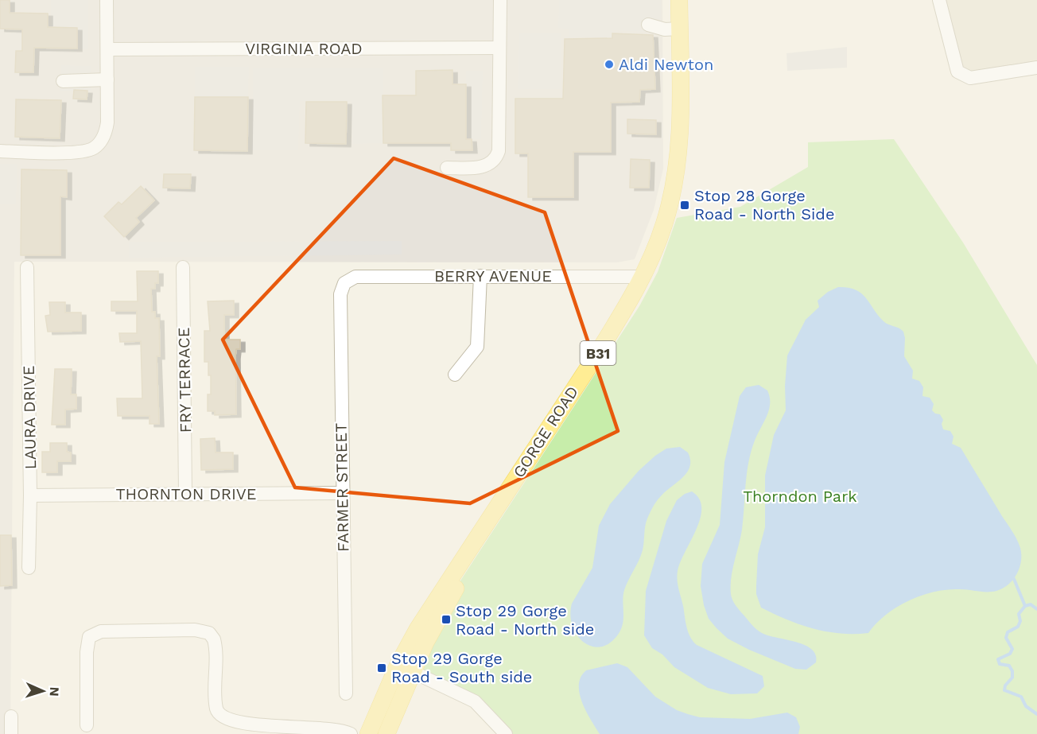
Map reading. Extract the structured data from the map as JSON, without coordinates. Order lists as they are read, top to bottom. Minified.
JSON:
{"streets":{"main road":["B31","GORGE ROAD"],"street":["VIRGINIA ROAD","BERRY AVENUE","FRY TERRACE","LAURA DRIVE","FARMER STREET","THORNTON DRIVE"]},"crossings":[["BERRY AVENUE","GORGE ROAD"],["BERRY AVENUE","FARMER STREET"],["FRY TERRACE","THORNTON DRIVE"],["LAURA DRIVE","THORNTON DRIVE"],["FARMER STREET","THORNTON DRIVE"]],"parks":["Thorndon Park"],"places":{"other":["Aldi Newton"],"transit":["Stop 28 Gorge Road - North Side","Stop 29 Gorge Road - North side","Stop 29 Gorge Road - South side"]},"north":"right"}
